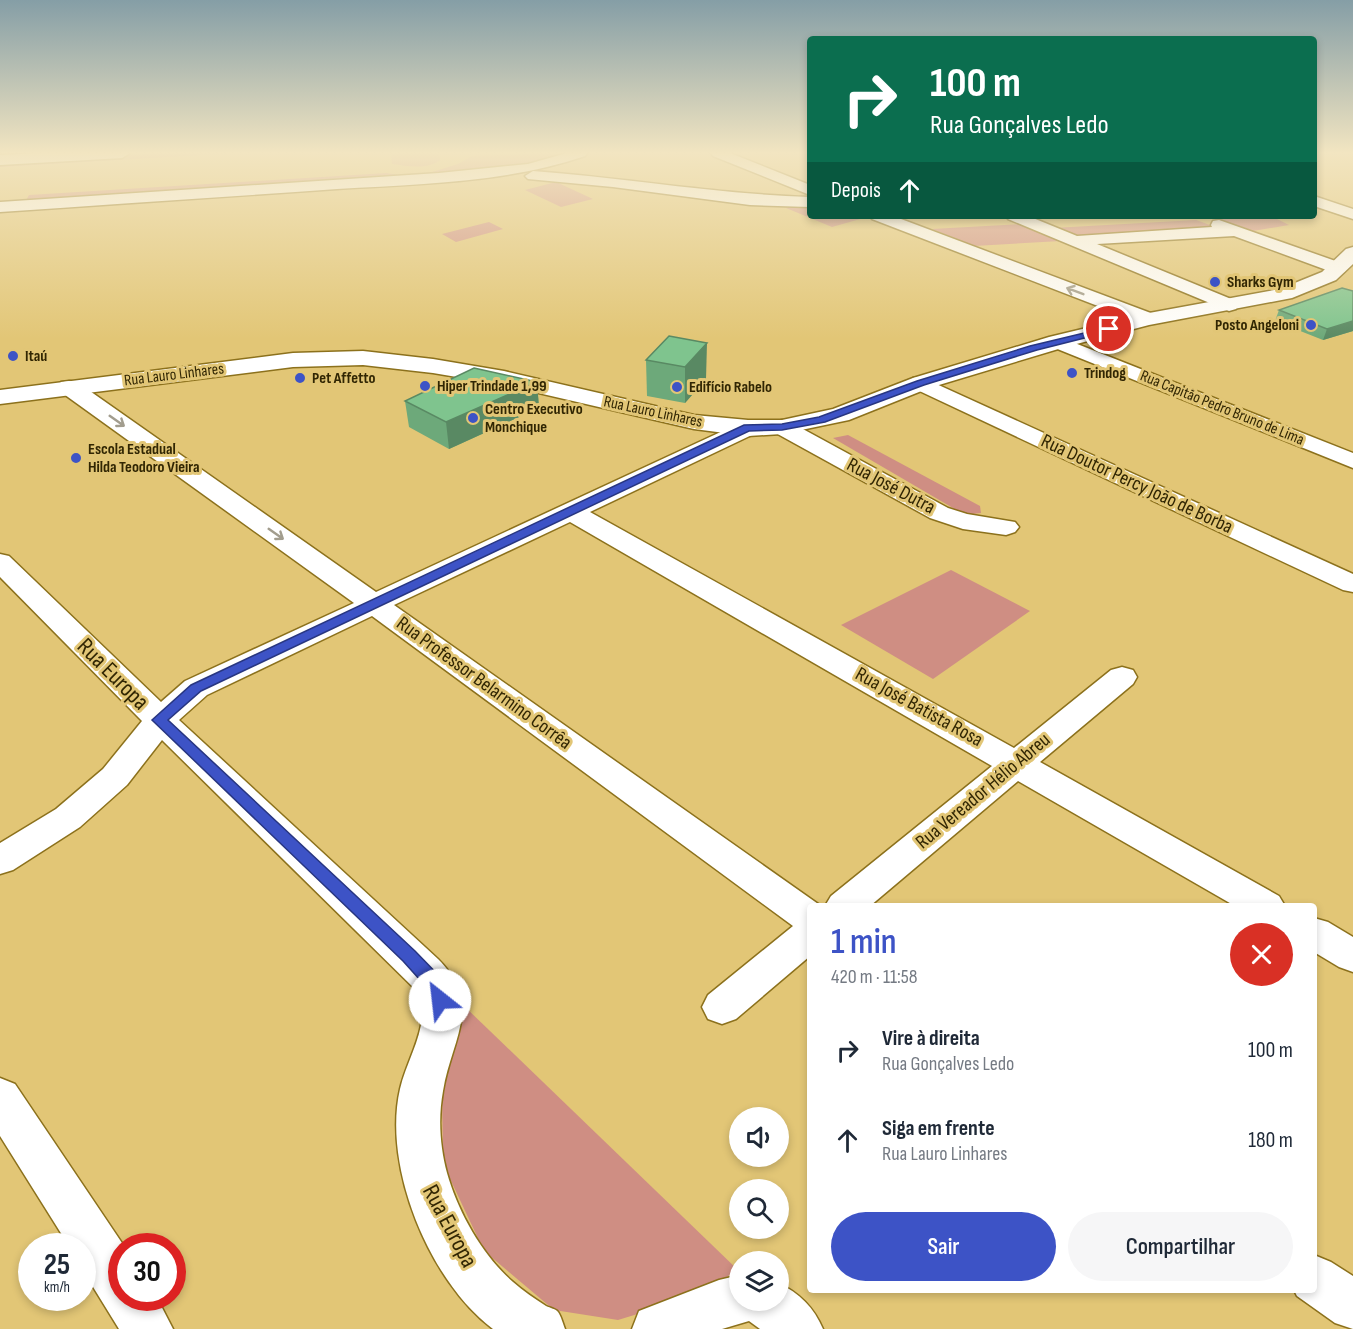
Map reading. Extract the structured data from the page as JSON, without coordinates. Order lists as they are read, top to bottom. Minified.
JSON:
{"streets":{"main road":["Rua Lauro Linhares"],"street":["Rua Capitão Pedro Bruno de Lima","Rua Doutor Percy João de Borba","Rua José Dutra","Rua Europa","Rua Professor Belarmino Corrêa","Rua José Batista Rosa","Rua Vereador Hélio Abreu"]},"crossings":[["Rua Lauro Linhares","Rua Capitão Pedro Bruno de Lima"],["Rua Lauro Linhares","Rua Doutor Percy João de Borba"],["Rua Lauro Linhares","Rua José Dutra"],["Rua Lauro Linhares","Rua Professor Belarmino Corrêa"],["Rua José Batista Rosa","Rua Vereador Hélio Abreu"]],"one_way":["Rua Professor Belarmino Corrêa"],"places":["Sharks Gym","Posto Angeloni","Itaú","Trindog","Pet Affetto","Hiper Trindade 1,99","Edifício Rabelo","Centro Executivo Monchique","Escola Estadual Hilda Teodoro Vieira"],"page":{"turn":["100 m","Rua Gonçalves Ledo"],"then":"Depois","heading":["1 min","420 m · 11:58"],"list":[{"name":"Vire à direita","note":"Rua Gonçalves Ledo","value":"100 m"},{"name":"Siga em frente","note":"Rua Lauro Linhares","value":"180 m"}],"buttons":["Sair","Compartilhar"],"speed":"25 km/h","limit":"30"}}
